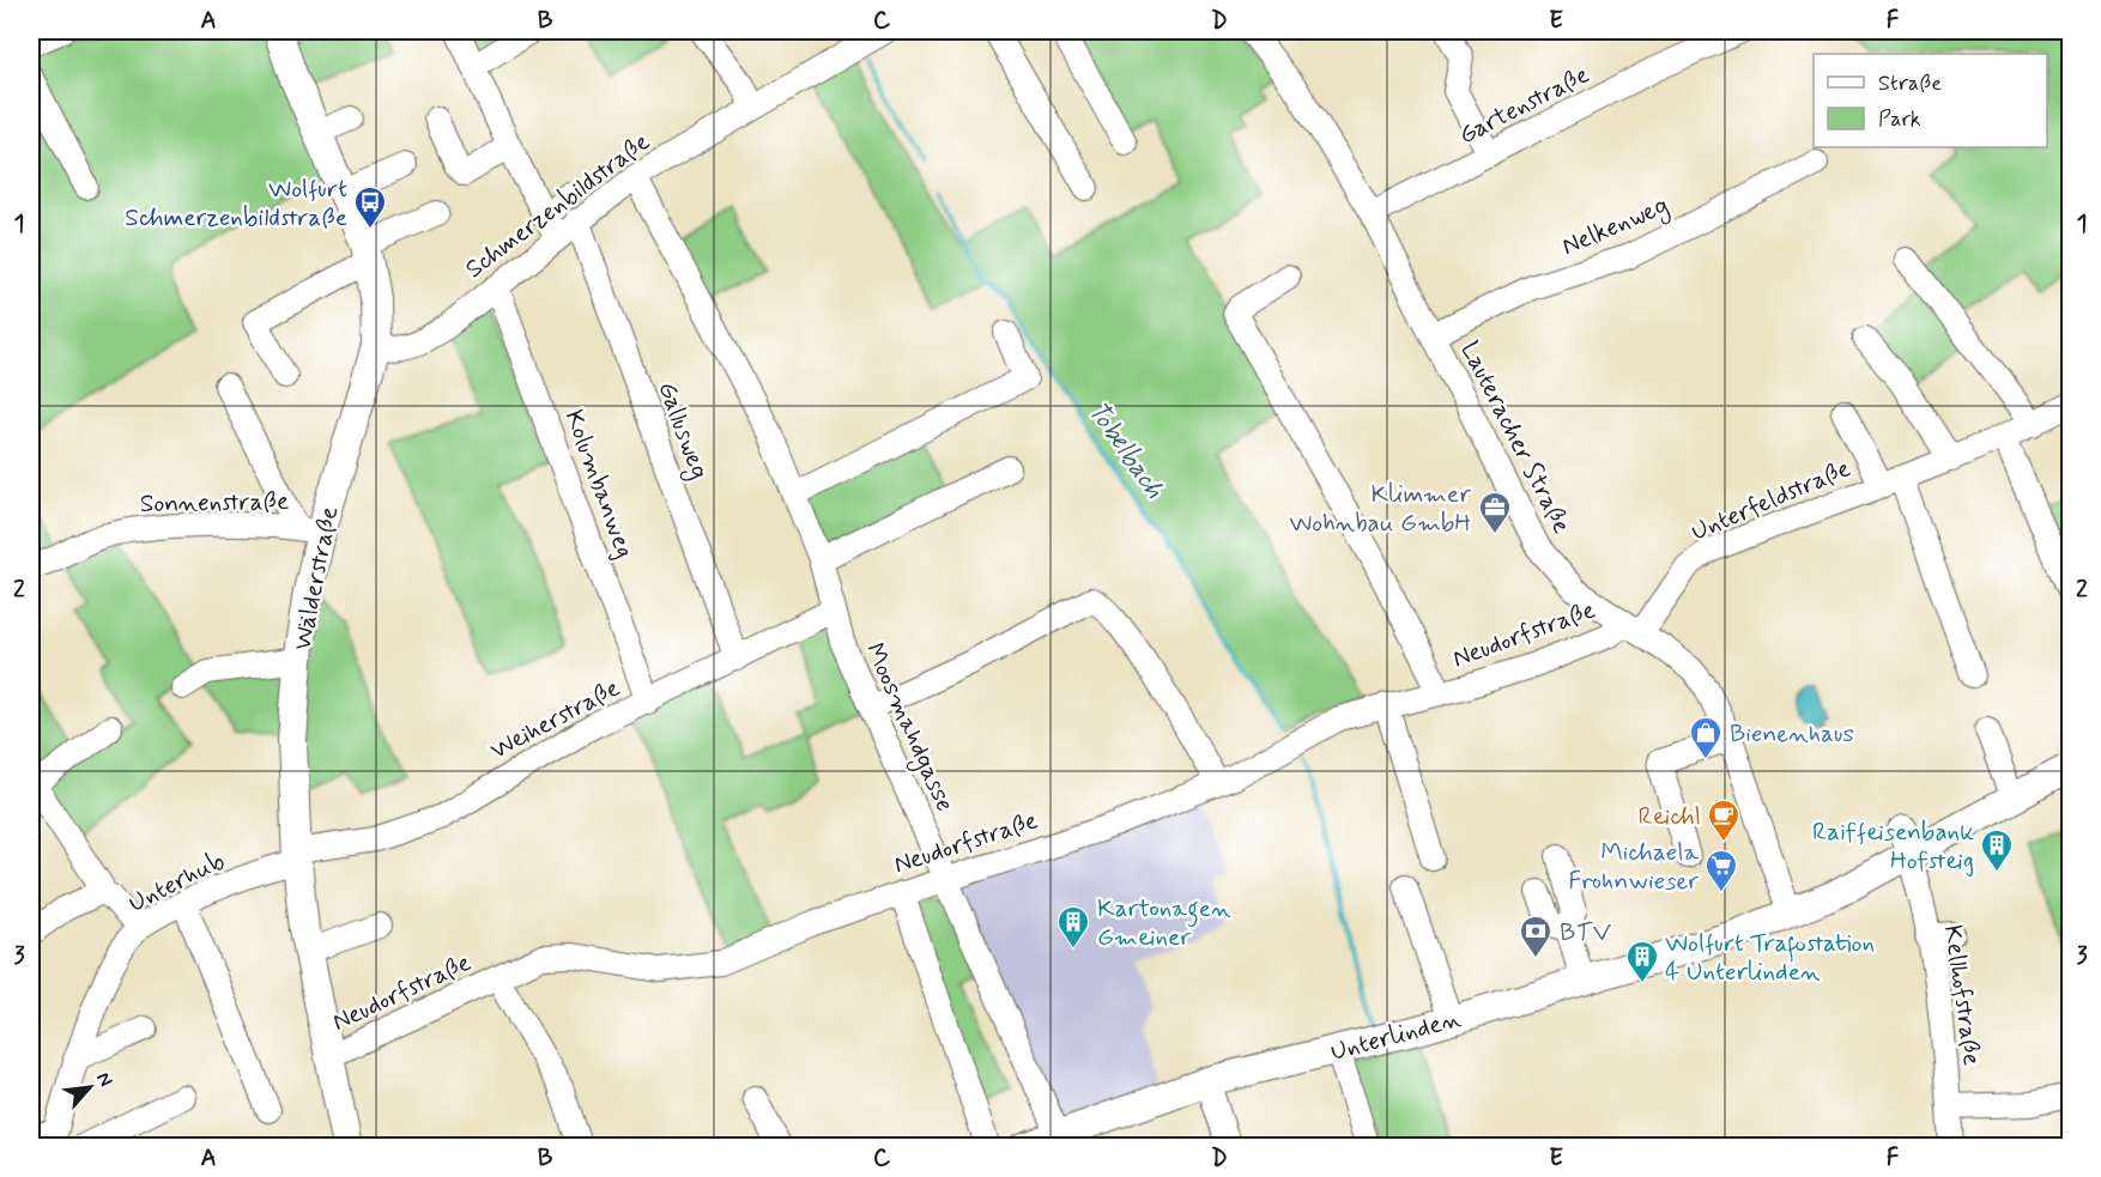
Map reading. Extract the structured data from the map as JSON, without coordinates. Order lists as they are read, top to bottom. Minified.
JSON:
{"streets":{"main road":["Wälderstraße","Unterlinden"],"street":["Gartenstraße","Schmerzenbildstraße","Nelkenweg","Gallusweg","Lauteracher Straße","Kolumbanweg","Unterfeldstraße","Sonnenstraße","Neudorfstraße","Weiherstraße","Moosmahdgasse","Unterhub","Kellhofstraße"]},"crossings":[["Gartenstraße","Lauteracher Straße"],["Schmerzenbildstraße","Gallusweg"],["Schmerzenbildstraße","Kolumbanweg"],["Schmerzenbildstraße","Wälderstraße"],["Schmerzenbildstraße","Moosmahdgasse"],["Nelkenweg","Lauteracher Straße"],["Gallusweg","Weiherstraße"],["Lauteracher Straße","Unterfeldstraße"],["Lauteracher Straße","Neudorfstraße"],["Lauteracher Straße","Unterlinden"],["Kolumbanweg","Weiherstraße"],["Unterfeldstraße","Neudorfstraße"],["Sonnenstraße","Wälderstraße"],["Wälderstraße","Neudorfstraße"],["Wälderstraße","Weiherstraße"],["Wälderstraße","Unterhub"],["Neudorfstraße","Moosmahdgasse"],["Weiherstraße","Moosmahdgasse"],["Weiherstraße","Unterhub"],["Moosmahdgasse","Unterlinden"],["Kellhofstraße","Unterlinden"]],"water":["Tobelbach"],"places":{"bus stop":["Wolfurt Schmerzenbildstraße"],"office":["Klimmer Wohnbau GmbH"],"shop":["Bienenhaus"],"cafe":["Reichl"],"building":["Raiffeisenbank Hofsteig","Kartonagen Gmeiner","Wolfurt Trafostation 4 Unterlinden"],"supermarket":["Michaela Frohnwieser"],"bank":["BTV"]},"legend":["Straße","Park"],"north":"top right","grid":{"columns":["A","B","C","D","E","F"],"rows":["1","2","3"]}}
